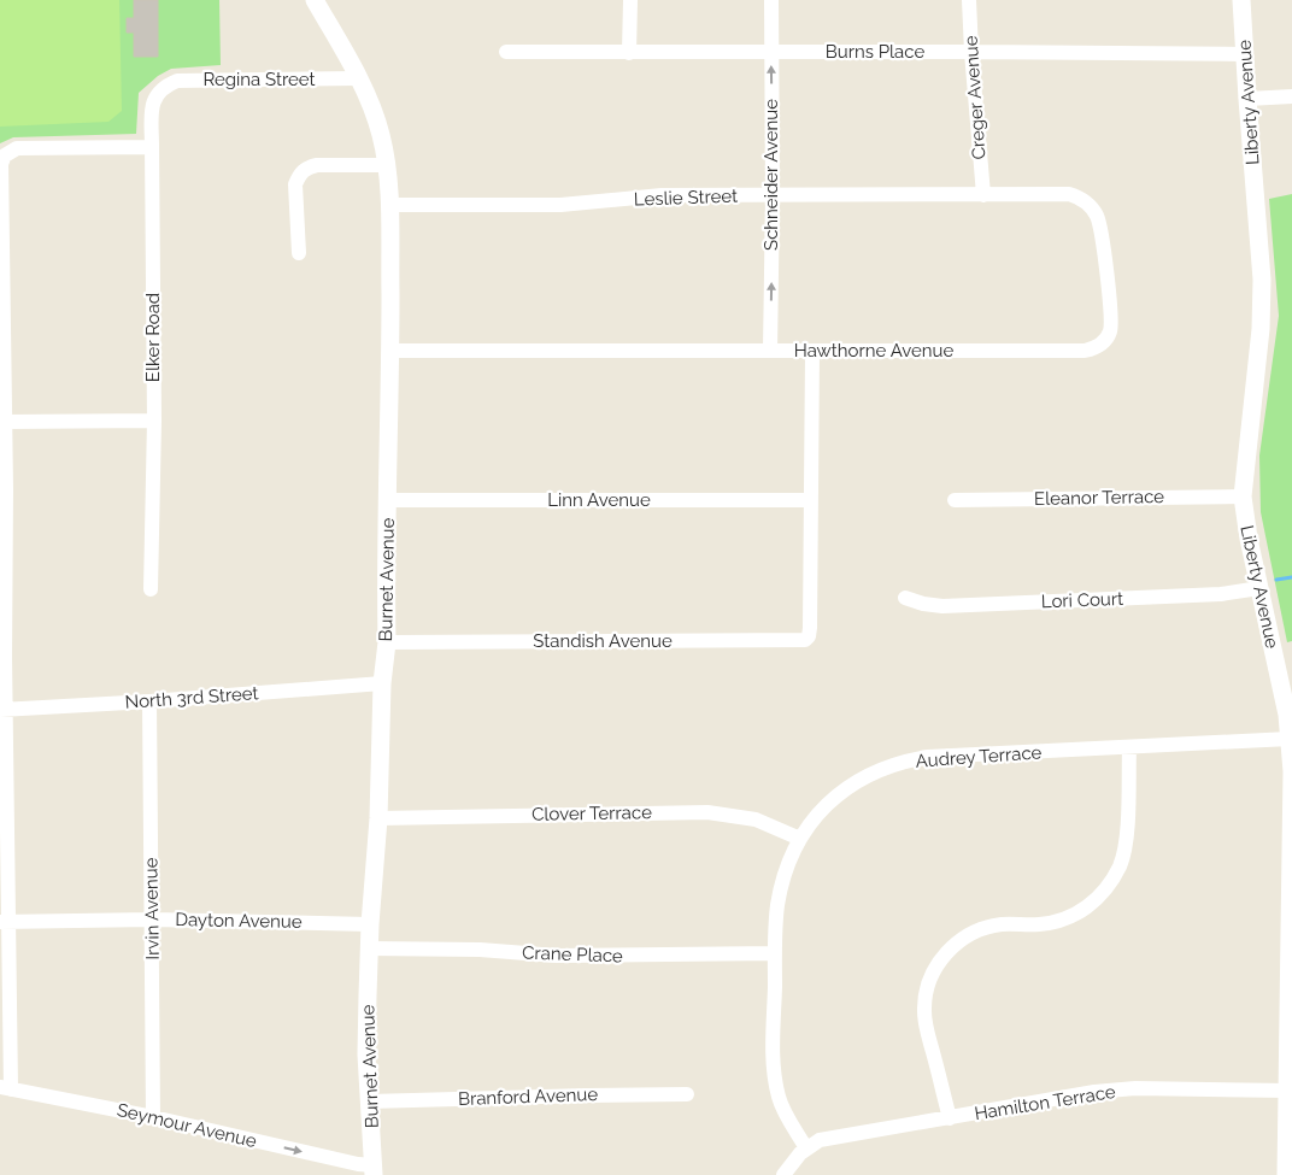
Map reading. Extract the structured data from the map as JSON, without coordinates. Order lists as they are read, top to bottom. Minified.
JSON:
{"streets":{"street":["Burns Place","Regina Street","Creger Avenue","Liberty Avenue","Schneider Avenue","Leslie Street","Elker Road","Hawthorne Avenue","Eleanor Terrace","Linn Avenue","Burnet Avenue","Lori Court","Standish Avenue","North 3rd Street","Audrey Terrace","Clover Terrace","Irvin Avenue","Dayton Avenue","Crane Place","Branford Avenue","Hamilton Terrace","Seymour Avenue"]},"crossings":[["Burns Place","Creger Avenue"],["Burns Place","Liberty Avenue"],["Burns Place","Schneider Avenue"],["Regina Street","Elker Road"],["Regina Street","Burnet Avenue"],["Creger Avenue","Leslie Street"],["Creger Avenue","Hawthorne Avenue"],["Liberty Avenue","Eleanor Terrace"],["Liberty Avenue","Lori Court"],["Liberty Avenue","Audrey Terrace"],["Liberty Avenue","Hamilton Terrace"],["Schneider Avenue","Leslie Street"],["Schneider Avenue","Hawthorne Avenue"],["Leslie Street","Hawthorne Avenue"],["Leslie Street","Burnet Avenue"],["Hawthorne Avenue","Burnet Avenue"],["Linn Avenue","Burnet Avenue"],["Linn Avenue","Standish Avenue"],["Burnet Avenue","Standish Avenue"],["Burnet Avenue","North 3rd Street"],["Burnet Avenue","Clover Terrace"],["Burnet Avenue","Dayton Avenue"],["Burnet Avenue","Crane Place"],["Burnet Avenue","Branford Avenue"],["Burnet Avenue","Seymour Avenue"],["North 3rd Street","Irvin Avenue"],["Audrey Terrace","Clover Terrace"],["Audrey Terrace","Crane Place"],["Audrey Terrace","Hamilton Terrace"],["Irvin Avenue","Dayton Avenue"],["Irvin Avenue","Seymour Avenue"]],"one_way":["Schneider Avenue","Seymour Avenue"]}
